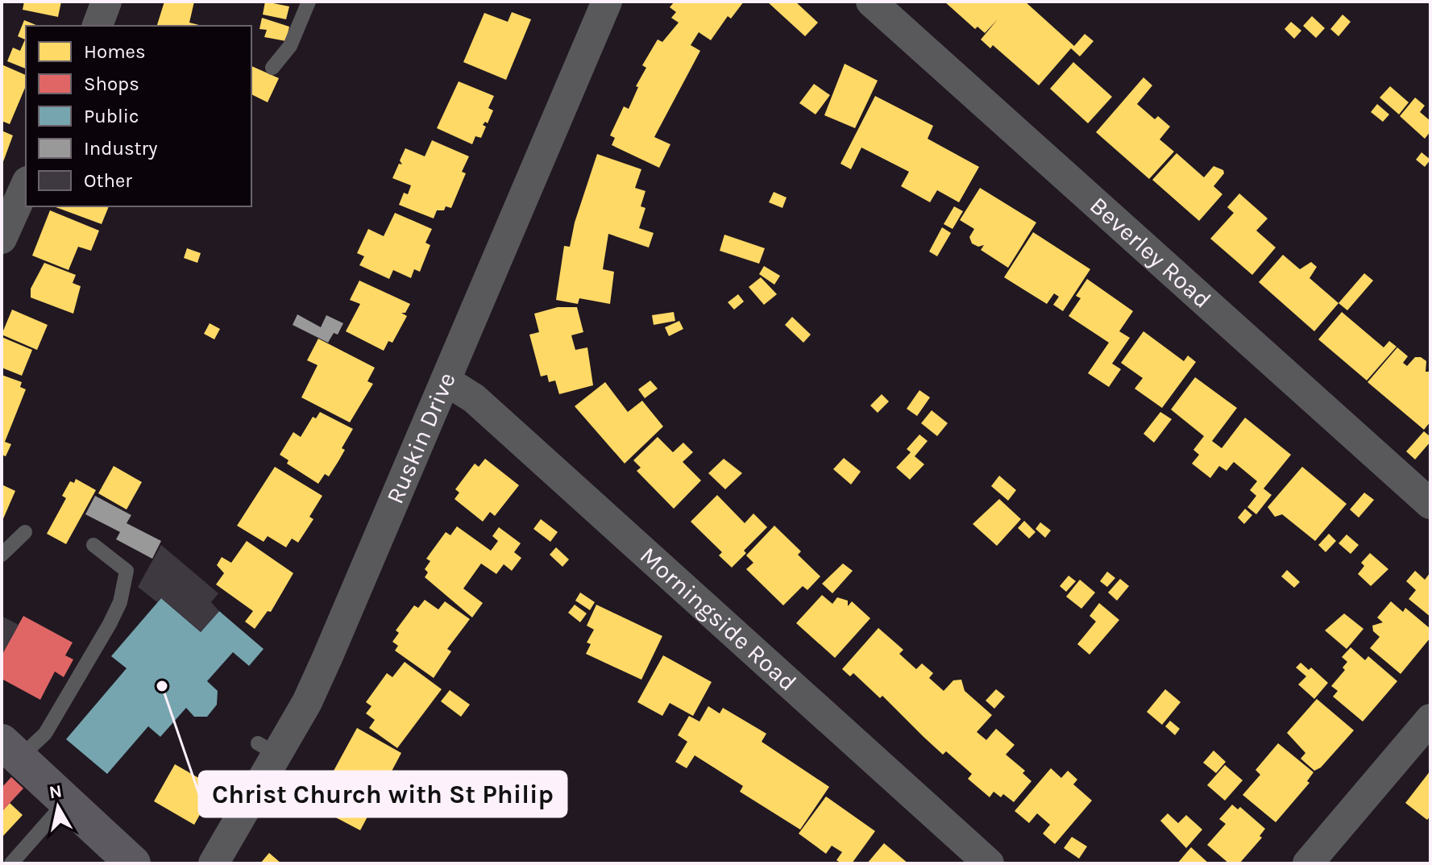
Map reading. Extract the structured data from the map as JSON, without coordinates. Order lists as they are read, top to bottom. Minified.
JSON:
{"streets":{"street":["Beverley Road","Ruskin Drive","Morningside Road"]},"crossings":[["Ruskin Drive","Morningside Road"]],"places":["Christ Church with St Philip"],"legend":["Homes","Shops","Public","Industry","Other"],"north":"top"}
